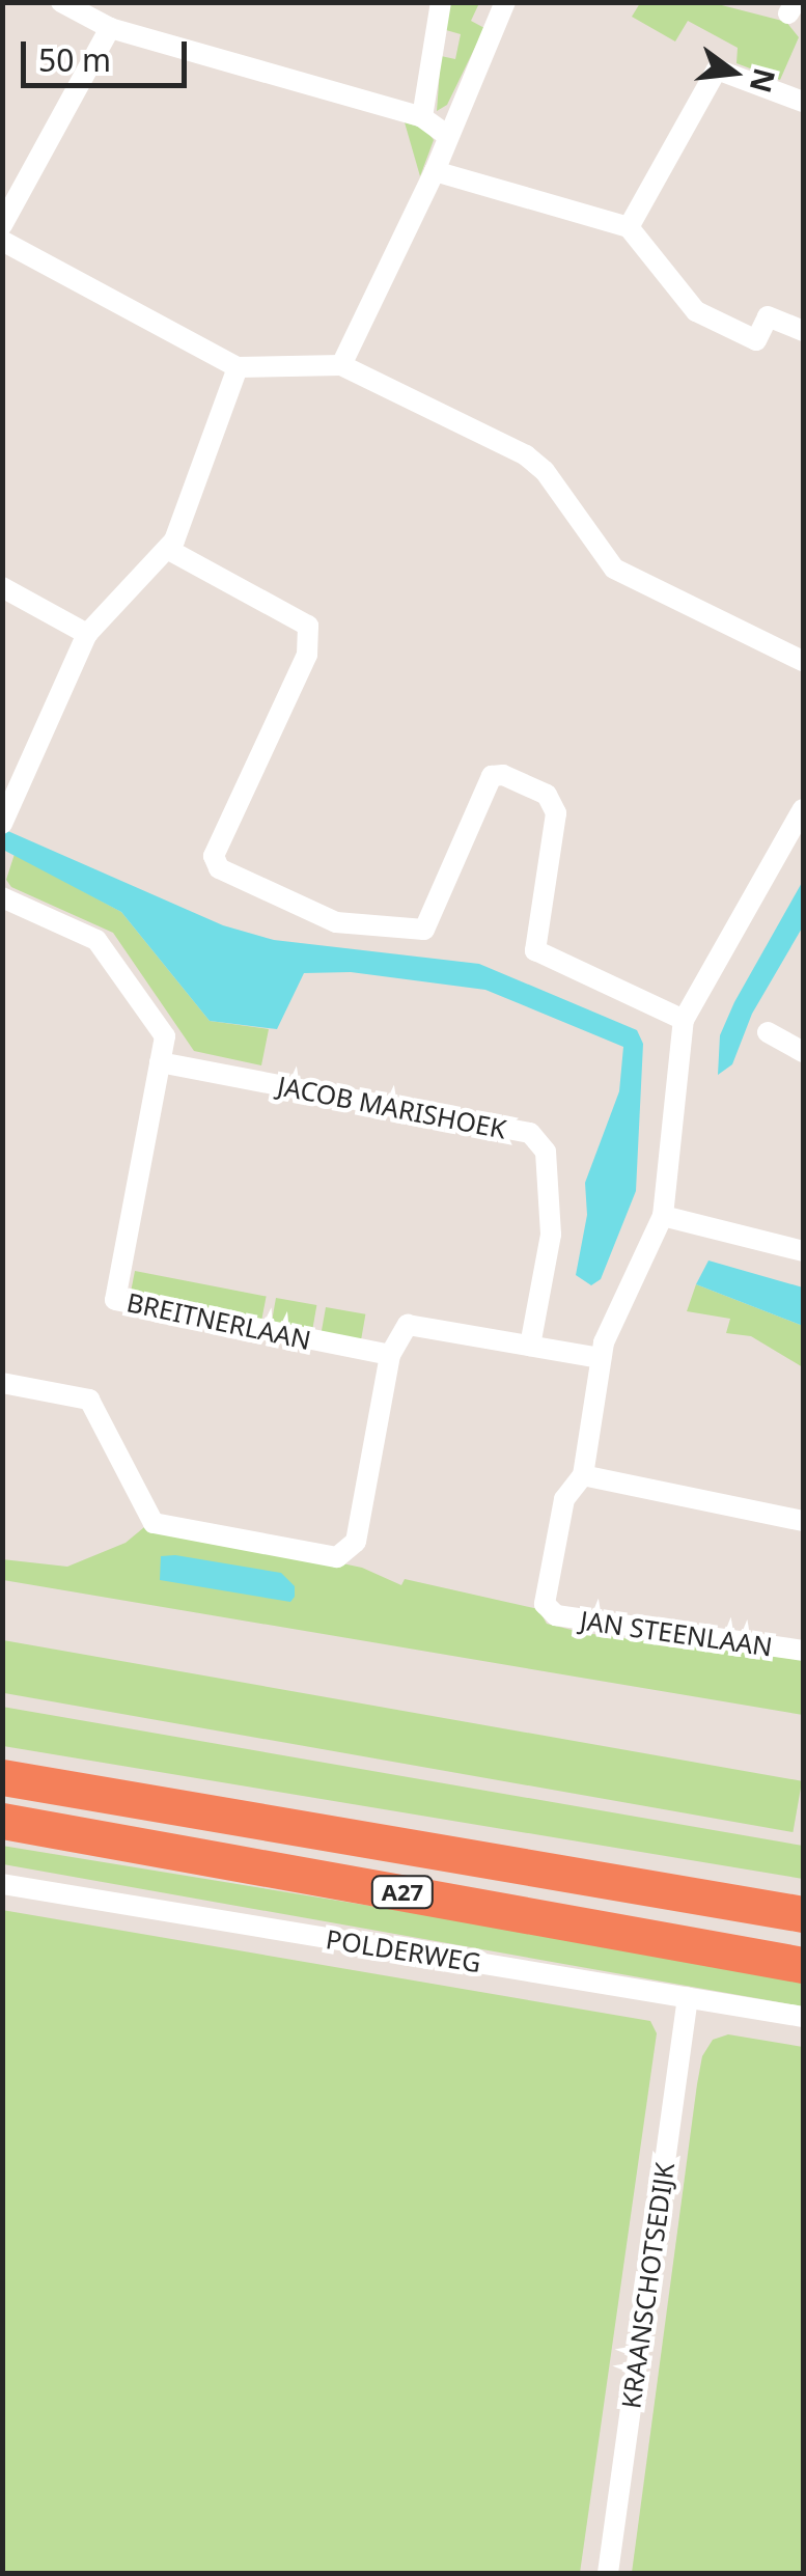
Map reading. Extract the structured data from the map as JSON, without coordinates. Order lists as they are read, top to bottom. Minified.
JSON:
{"streets":{"highway":["A27"],"street":["JACOB MARISHOEK","BREITNERLAAN","JAN STEENLAAN","POLDERWEG","KRAANSCHOTSEDIJK"]},"crossings":[["JACOB MARISHOEK","BREITNERLAAN"],["POLDERWEG","KRAANSCHOTSEDIJK"]],"scale_bar":"50 m","north":"right"}
